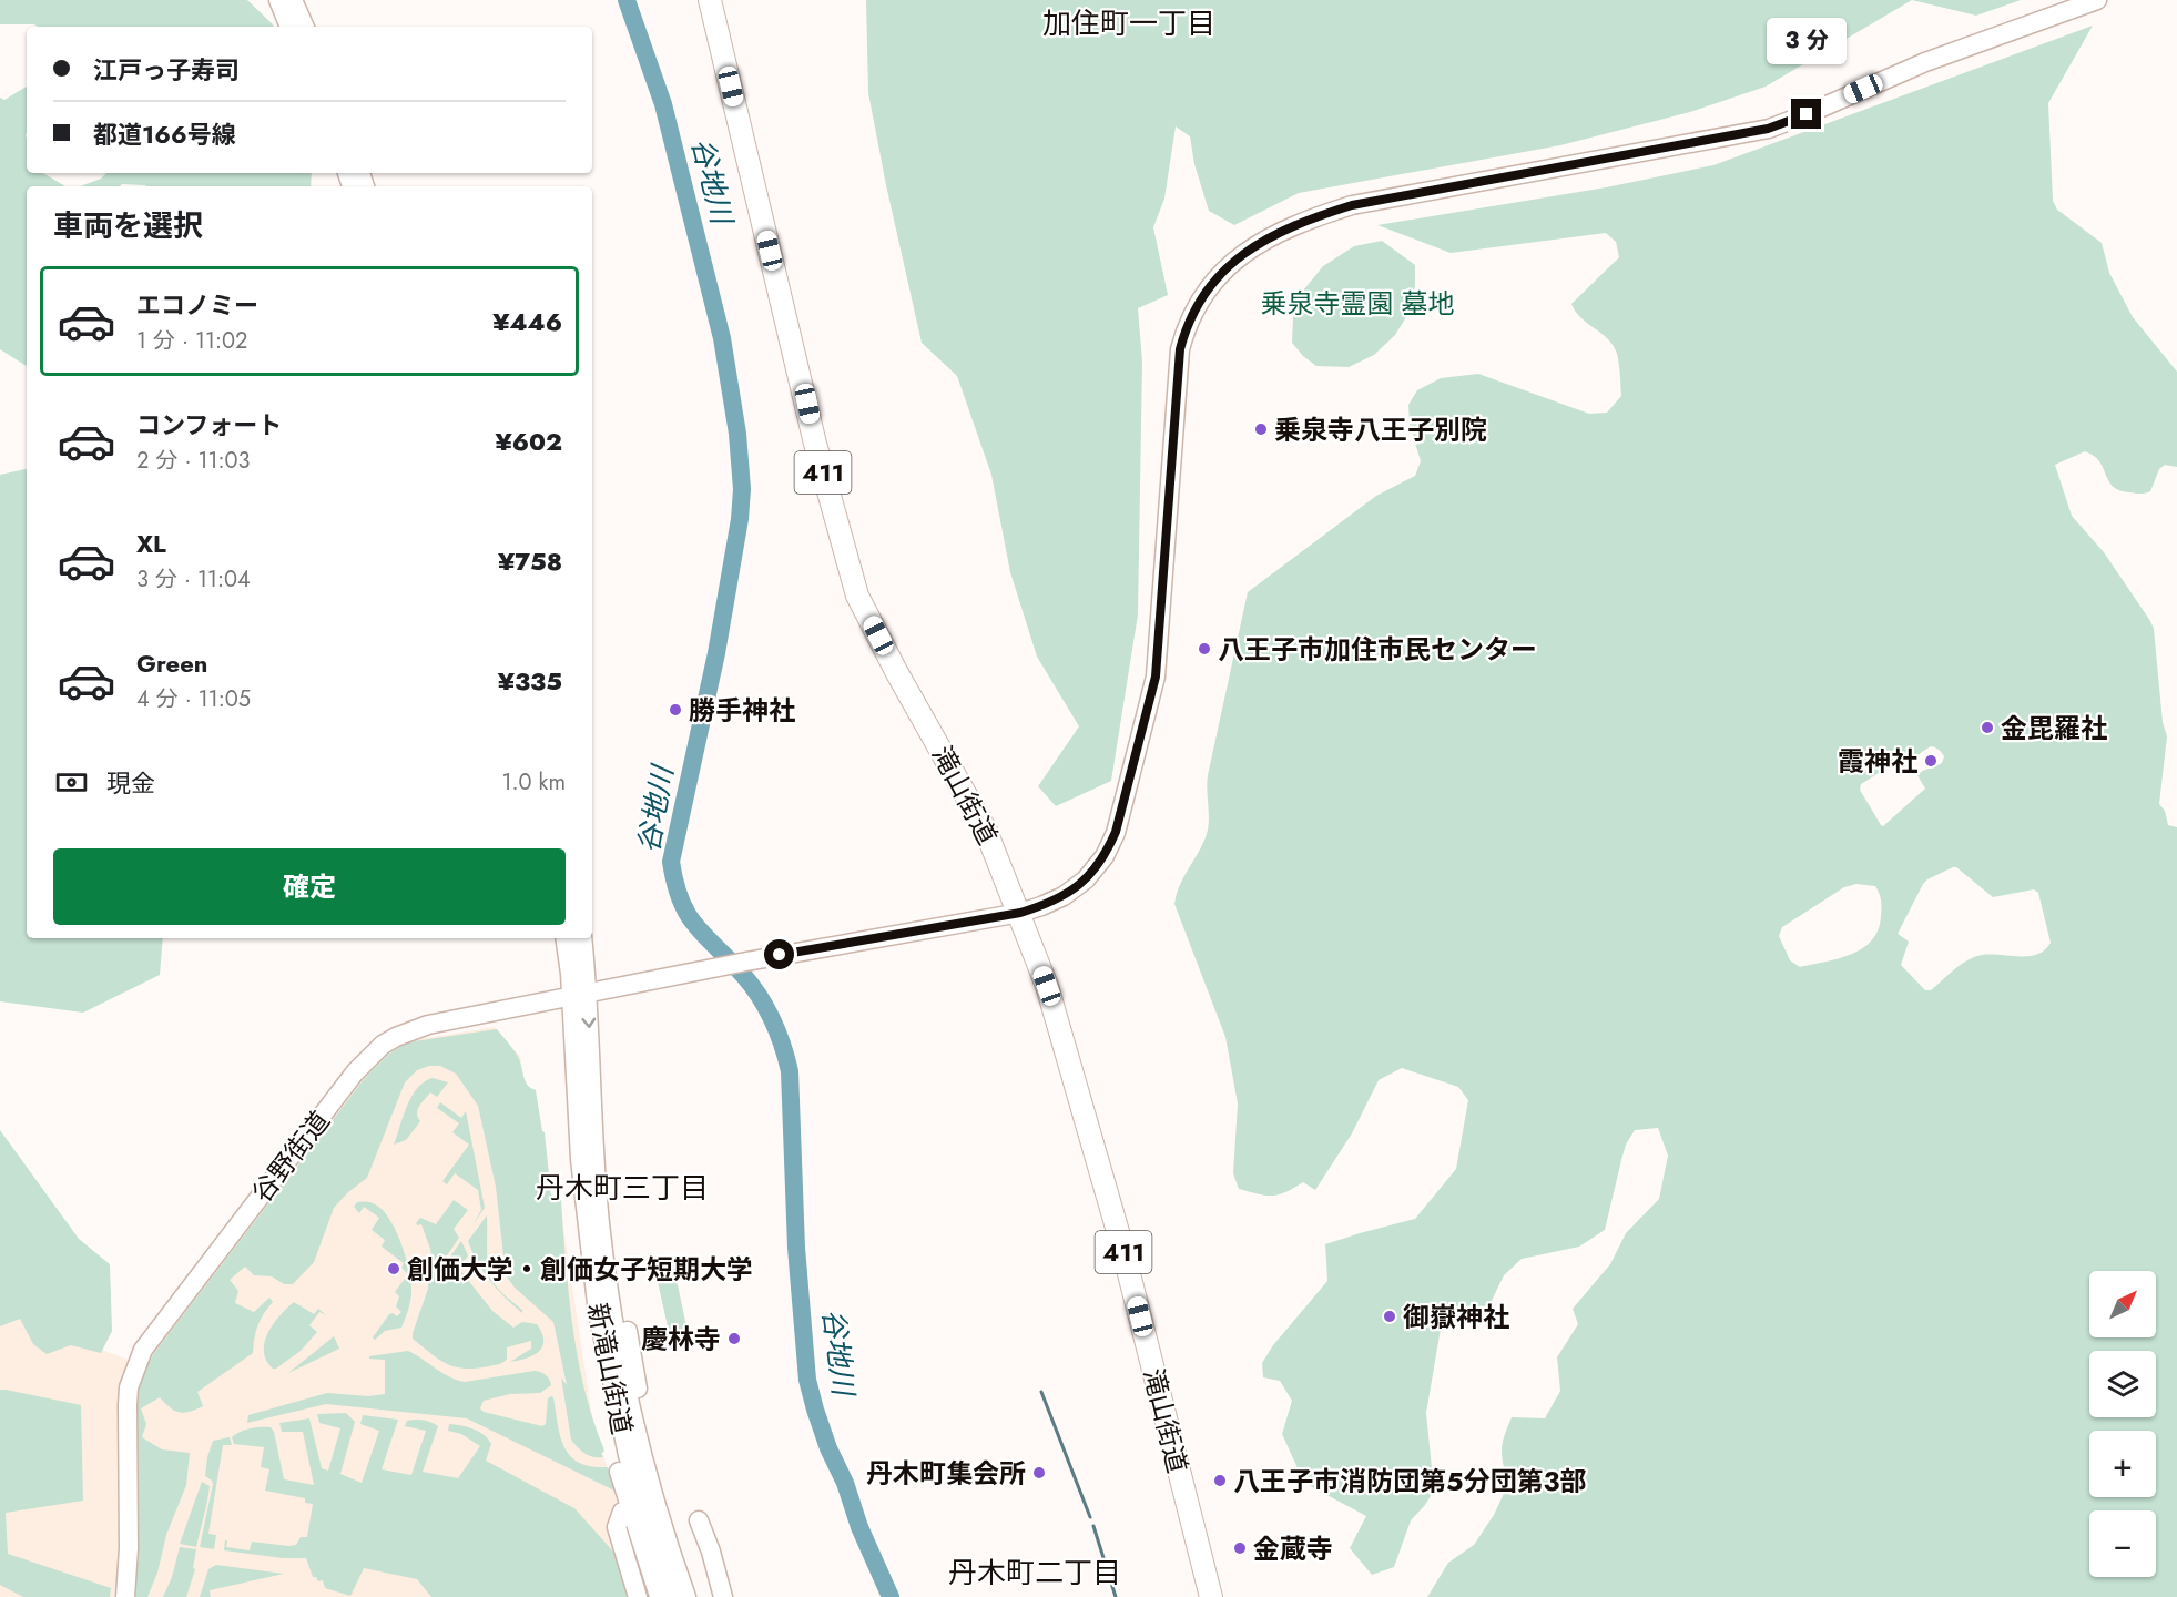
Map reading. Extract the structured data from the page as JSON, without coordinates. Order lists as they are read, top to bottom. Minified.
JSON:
{"streets":{"highway":["411","滝山街道"],"main road":["谷野街道","新滝山街道"]},"crossings":[["滝山街道","谷野街道"],["谷野街道","新滝山街道"]],"districts":["加住町一丁目","丹木町三丁目","丹木町二丁目"],"water":["谷地川"],"parks":["乗泉寺霊園 墓地"],"places":["乗泉寺八王子別院","八王子市加住市民センター","勝手神社","金毘羅社","霞神社","創価大学・創価女子短期大学","御嶽神社","慶林寺","丹木町集会所","八王子市消防団第5分団第３部","金蔵寺"],"north":"top right","page":{"bubble":"3 分","banner":["江戸っ子寿司","都道166号線"],"heading":"車両を選択","list":[{"name":"エコノミー","note":"1 分 · 11:02","value":"¥446"},{"name":"コンフォート","note":"2 分 · 11:03","value":"¥602"},{"name":"XL","note":"3 分 · 11:04","value":"¥758"},{"name":"Green","note":"4 分 · 11:05","value":"¥335"}],"pay":["現金","1.0 km"],"buttons":"確定","map_buttons":["+","−"]}}
